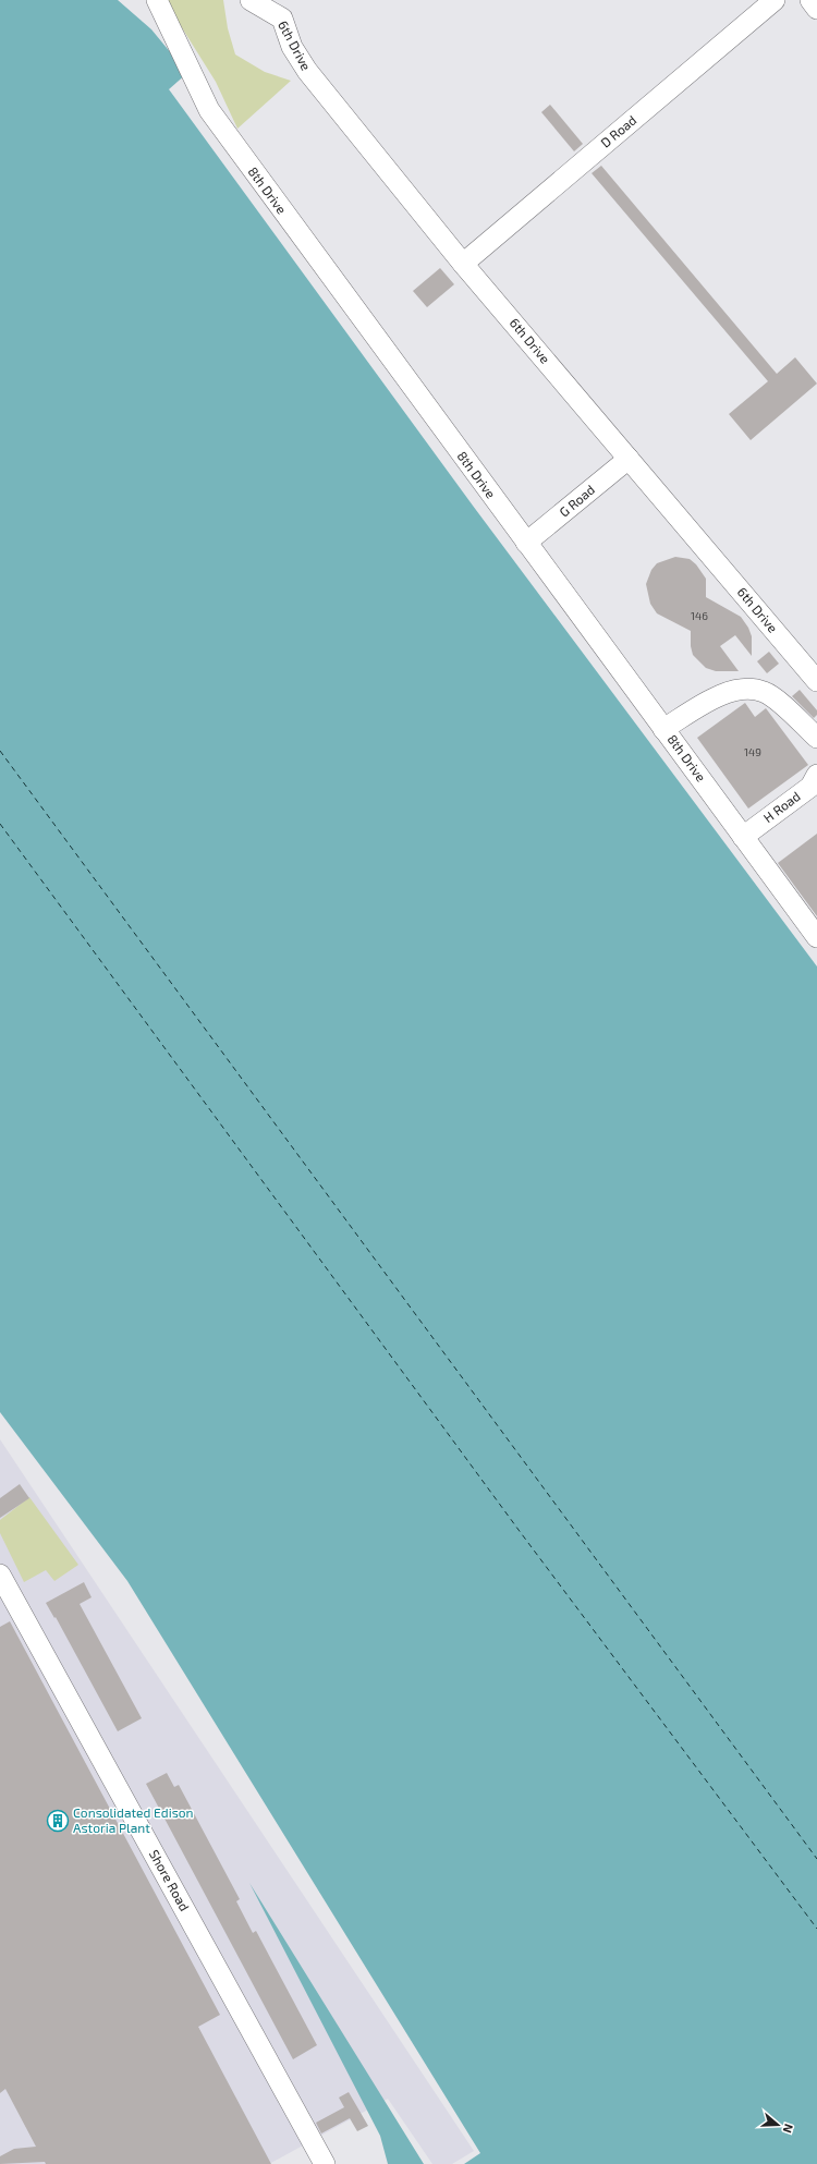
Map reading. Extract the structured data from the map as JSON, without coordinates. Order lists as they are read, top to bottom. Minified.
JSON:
{"streets":{"lane":["6th Drive","D Road","8th Drive","G Road","H Road","Shore Road"]},"crossings":[["6th Drive","D Road"],["6th Drive","G Road"],["8th Drive","G Road"],["8th Drive","H Road"]],"places":{"building":["Consolidated Edison Astoria Plant"]},"house_numbers":["146","149"],"north":"right"}
